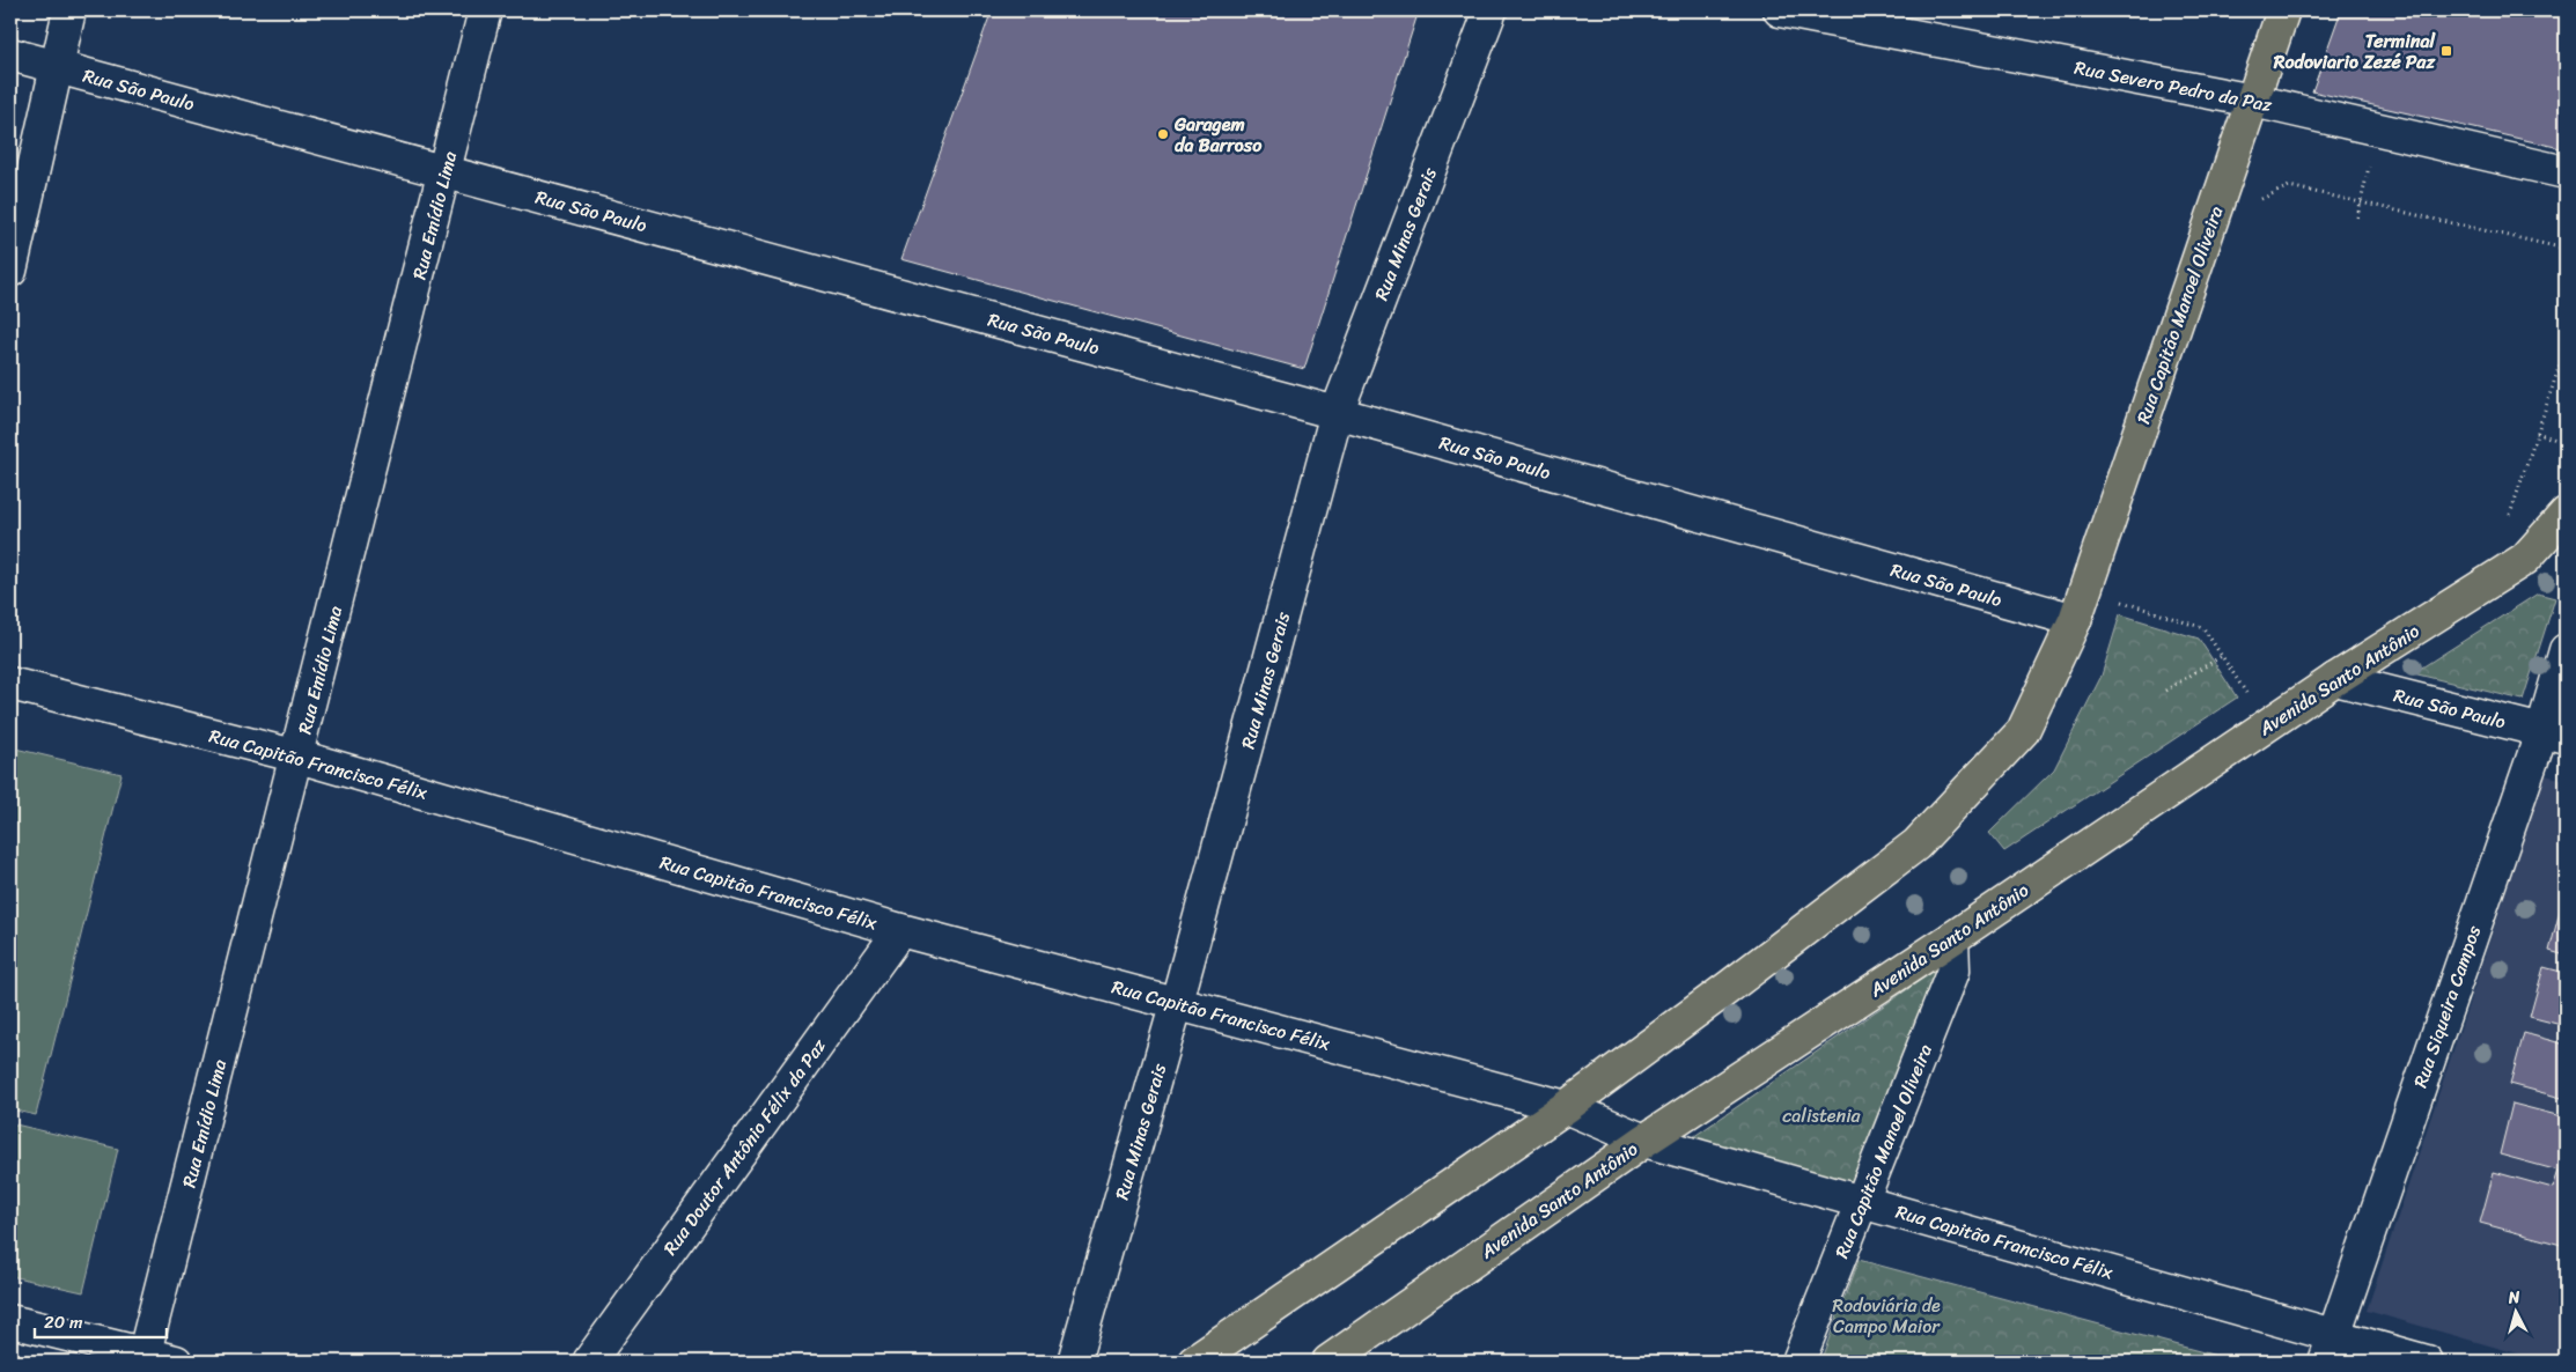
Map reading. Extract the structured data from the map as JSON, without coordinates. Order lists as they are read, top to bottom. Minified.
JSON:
{"streets":{"main road":["Rua Capitão Manoel Oliveira","Avenida Santo Antônio"],"street":["Rua Severo Pedro da Paz","Rua São Paulo","Rua Emídio Lima","Rua Minas Gerais","Rua Capitão Francisco Félix","Rua Siqueira Campos","Rua Doutor Antônio Félix da Paz"]},"crossings":[["Rua Severo Pedro da Paz","Rua Capitão Manoel Oliveira"],["Rua São Paulo","Rua Emídio Lima"],["Rua São Paulo","Rua Minas Gerais"],["Rua São Paulo","Rua Capitão Manoel Oliveira"],["Rua São Paulo","Avenida Santo Antônio"],["Rua São Paulo","Rua Siqueira Campos"],["Rua Emídio Lima","Rua Capitão Francisco Félix"],["Rua Minas Gerais","Rua Capitão Francisco Félix"],["Rua Capitão Manoel Oliveira","Avenida Santo Antônio"],["Rua Capitão Manoel Oliveira","Rua Capitão Francisco Félix"],["Avenida Santo Antônio","Rua Capitão Francisco Félix"],["Rua Capitão Francisco Félix","Rua Doutor Antônio Félix da Paz"]],"parks":["calistenia","Rodoviária de Campo Maior"],"places":{"transit":["Terminal Rodoviario Zezé Paz"],"other":["Garagem da Barroso"]},"scale_bar":"20 m","north":"top"}
